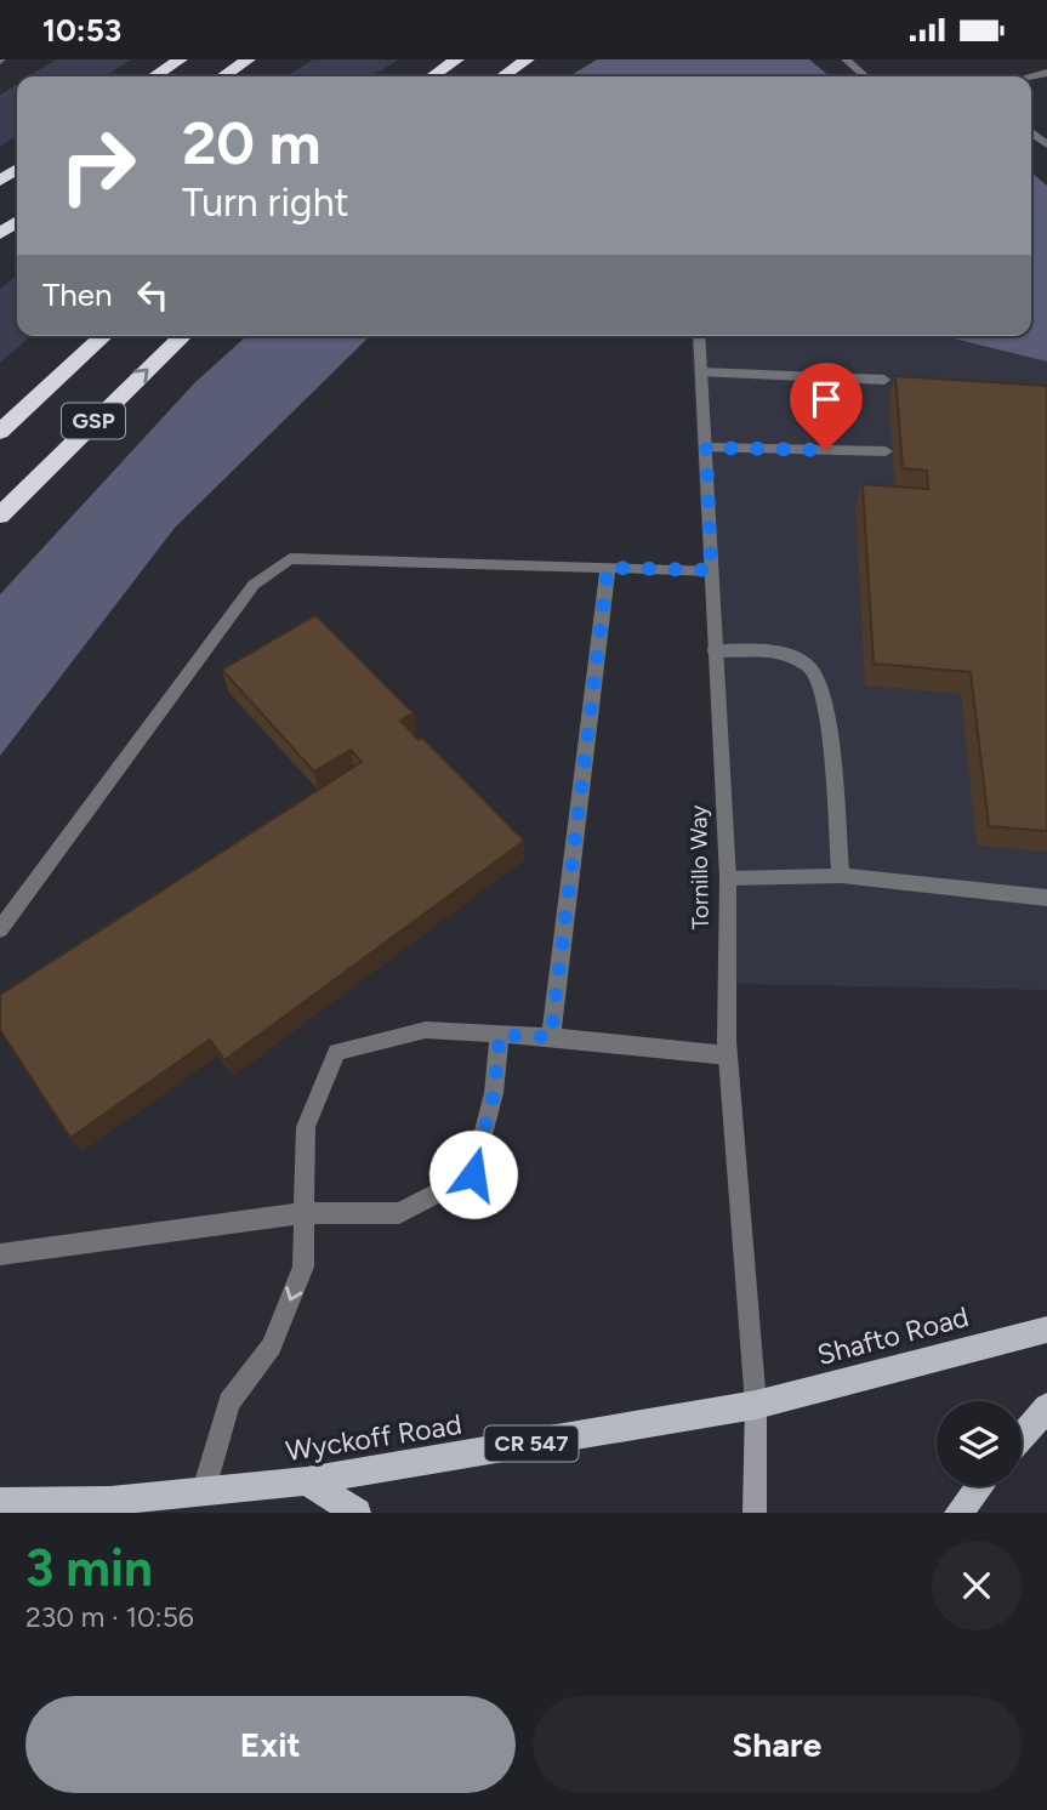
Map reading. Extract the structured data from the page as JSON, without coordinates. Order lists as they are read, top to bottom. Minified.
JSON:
{"streets":{"highway":["GSP"],"main road":["Shafto Road","Wyckoff Road","CR 547"],"street":["Tornillo Way"]},"crossings":[["Tornillo Way","Shafto Road"],["Tornillo Way","Wyckoff Road"],["Shafto Road","Wyckoff Road"]],"page":{"status":"10:53","turn":["20 m","Turn right"],"then":"Then","heading":["3 min","230 m · 10:56"],"buttons":["Exit","Share"]}}
